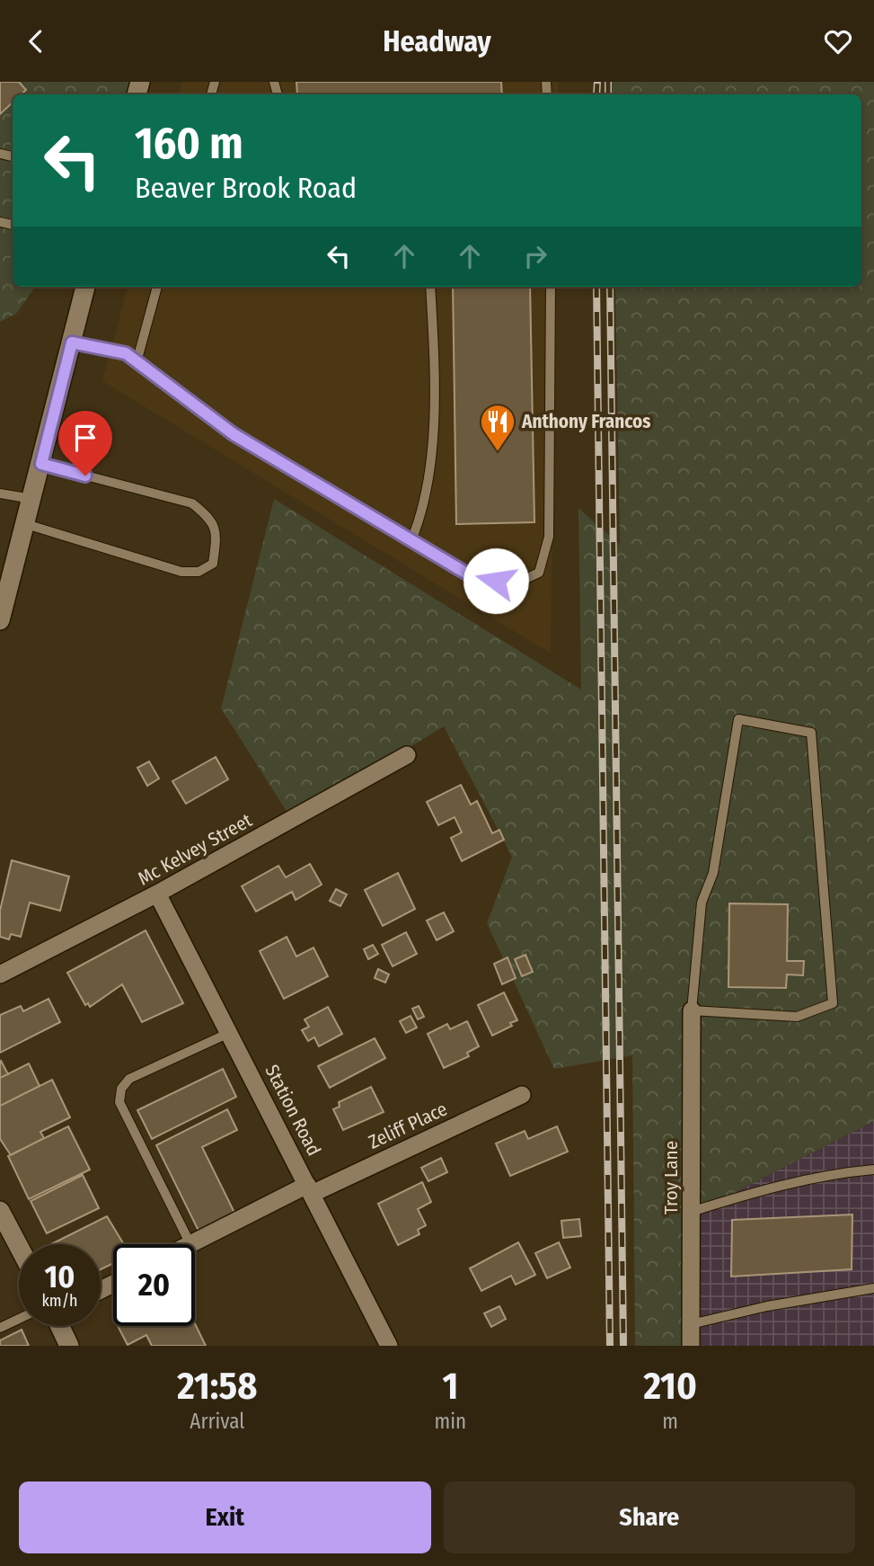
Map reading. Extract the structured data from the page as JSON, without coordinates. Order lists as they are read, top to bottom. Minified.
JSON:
{"streets":{"street":["Mc Kelvey Street","Station Road","Zeliff Place","Troy Lane"]},"crossings":[["Mc Kelvey Street","Station Road"],["Station Road","Zeliff Place"]],"places":{"restaurant":["Anthony Francos"]},"page":{"header":"Headway","turn":["160 m","Beaver Brook Road"],"speed":"10 km/h","limit":"20","eta":["21:58","Arrival","1","min","210","m"],"buttons":["Exit","Share"]}}
